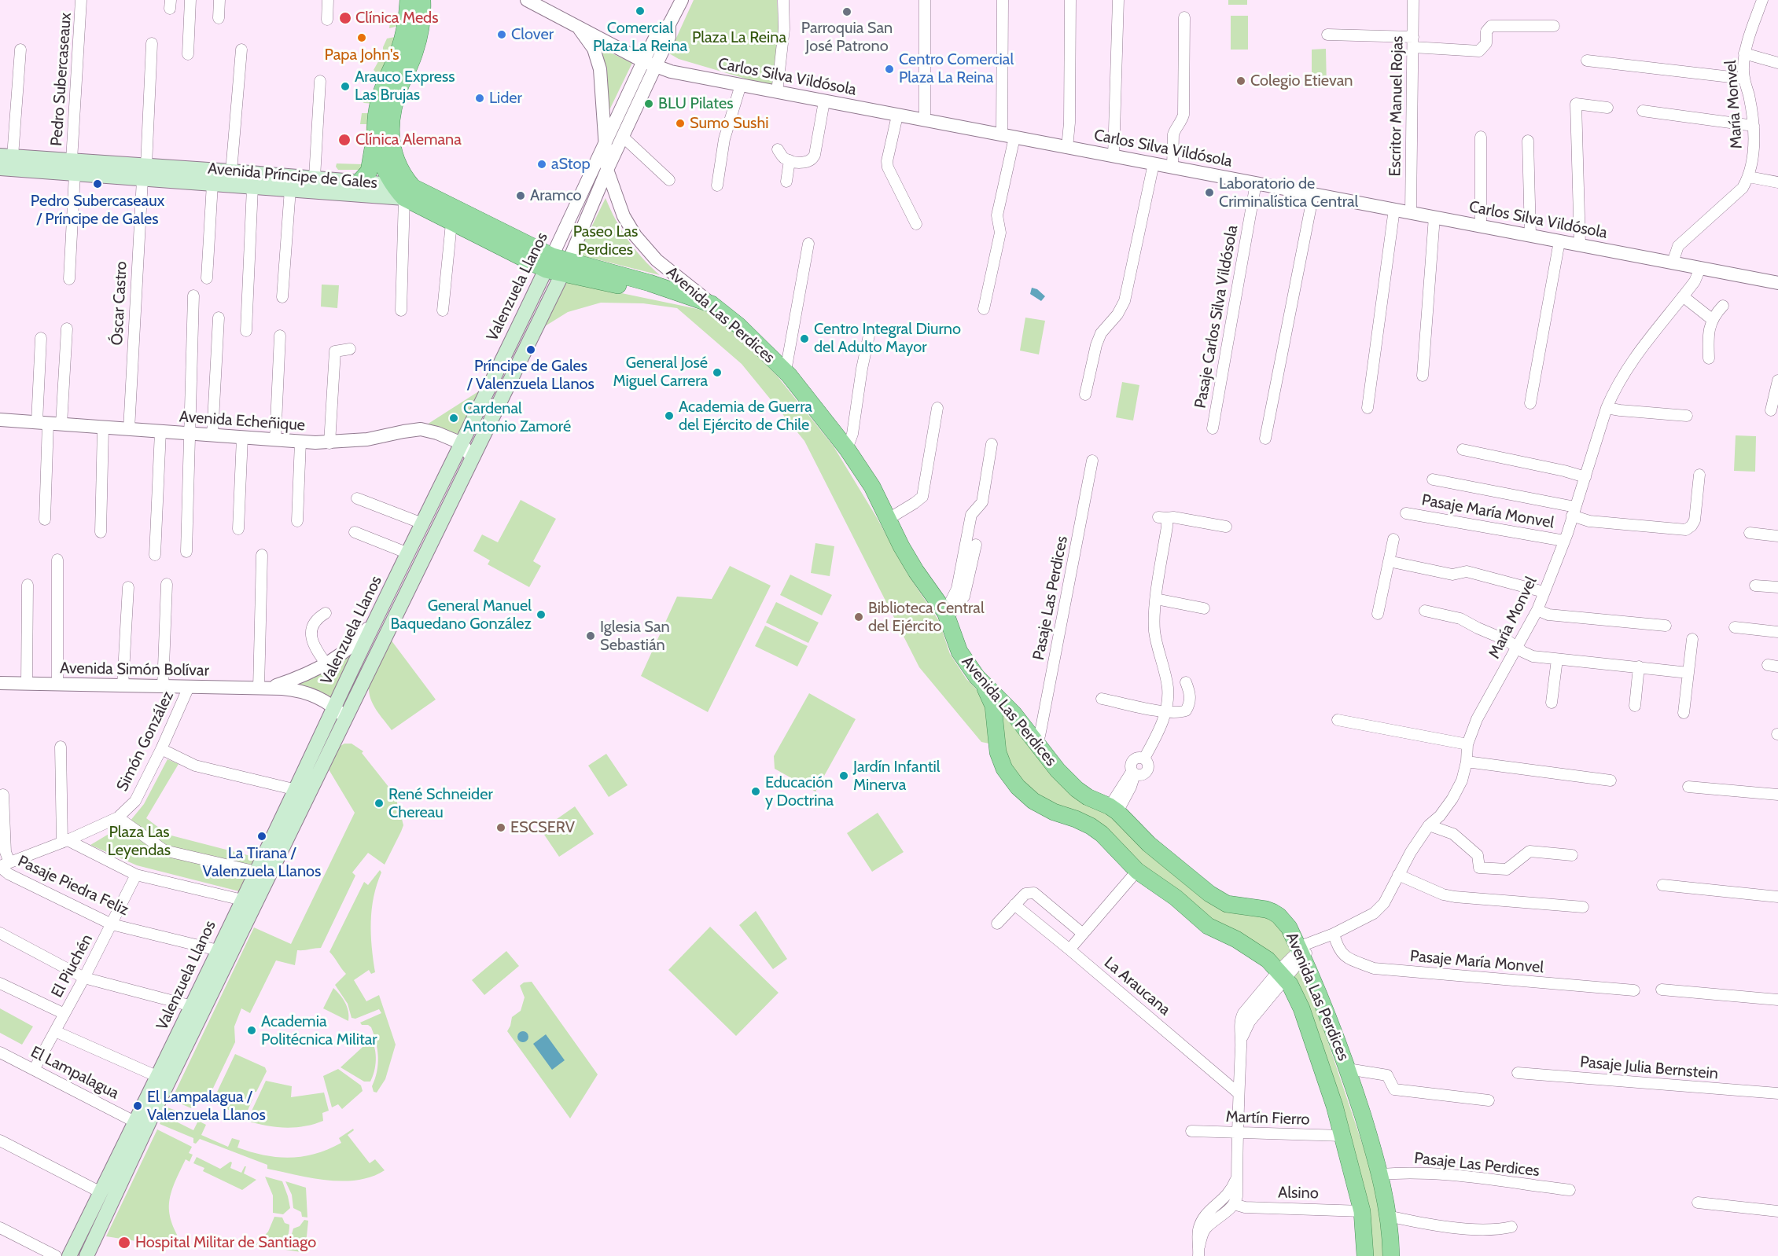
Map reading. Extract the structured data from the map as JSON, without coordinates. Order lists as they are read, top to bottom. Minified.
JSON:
{"streets":{"main road":["Avenida Príncipe de Gales","Valenzuela Llanos","Avenida Las Perdices"],"street":["Carlos Silva Vildósola","Pedro Subercaseaux","María Monvel","Escritor Manuel Rojas","Óscar Castro","Pasaje Carlos Silva Vildósola","Avenida Echeñique","Pasaje María Monvel","Pasaje Las Perdices","Avenida Simón Bolívar","Simón González","Pasaje Piedra Feliz","El Piuchén","La Araucana","Pasaje Julia Bernstein","El Lampalagua","Martín Fierro","Alsino"]},"crossings":[["Carlos Silva Vildósola","María Monvel"],["Carlos Silva Vildósola","Escritor Manuel Rojas"],["Carlos Silva Vildósola","Valenzuela Llanos"],["Carlos Silva Vildósola","Avenida Las Perdices"],["Carlos Silva Vildósola","Pasaje Carlos Silva Vildósola"],["Pedro Subercaseaux","Avenida Príncipe de Gales"],["María Monvel","Avenida Las Perdices"],["María Monvel","Pasaje María Monvel"],["María Monvel","La Araucana"],["María Monvel","Martín Fierro"],["María Monvel","Alsino"],["Avenida Príncipe de Gales","Valenzuela Llanos"],["Avenida Príncipe de Gales","Óscar Castro"],["Avenida Príncipe de Gales","Avenida Las Perdices"],["Valenzuela Llanos","Avenida Las Perdices"],["Valenzuela Llanos","Avenida Echeñique"],["Valenzuela Llanos","Avenida Simón Bolívar"],["Valenzuela Llanos","Pasaje Piedra Feliz"],["Valenzuela Llanos","El Lampalagua"],["Óscar Castro","Avenida Echeñique"],["Avenida Las Perdices","Pasaje Las Perdices"],["Avenida Simón Bolívar","Simón González"],["Simón González","Pasaje Piedra Feliz"],["Pasaje Piedra Feliz","El Piuchén"],["El Piuchén","El Lampalagua"]],"parks":["Plaza La Reina","Paseo Las Perdices","Plaza Las Leyendas"],"places":["Comercial Plaza La Reina","Parroquia San José Patrono","Clínica Meds","Clover","Papa John's","Centro Comercial Plaza La Reina","Colegio Etievan","Arauco Express Las Brujas","Lider","BLU Pilates","Sumo Sushi","Clínica Alemana","aStop","Pedro Subercaseaux / Príncipe de Gales","Laboratorio de Criminalística Central","Aramco","Centro Integral Diurno del Adulto Mayor","Príncipe de Gales / Valenzuela Llanos","General José Miguel Carrera","Academia de Guerra del Ejército de Chile","Cardenal Antonio Zamoré","General Manuel Baquedano González","Biblioteca Central del Ejército","Iglesia San Sebastián","Jardín Infantil Minerva","Educación y Doctrina","René Schneider Chereau","ESCSERV","La Tirana / Valenzuela Llanos","Academia Politécnica Militar","El Lampalagua / Valenzuela Llanos","Hospital Militar de Santiago"]}
